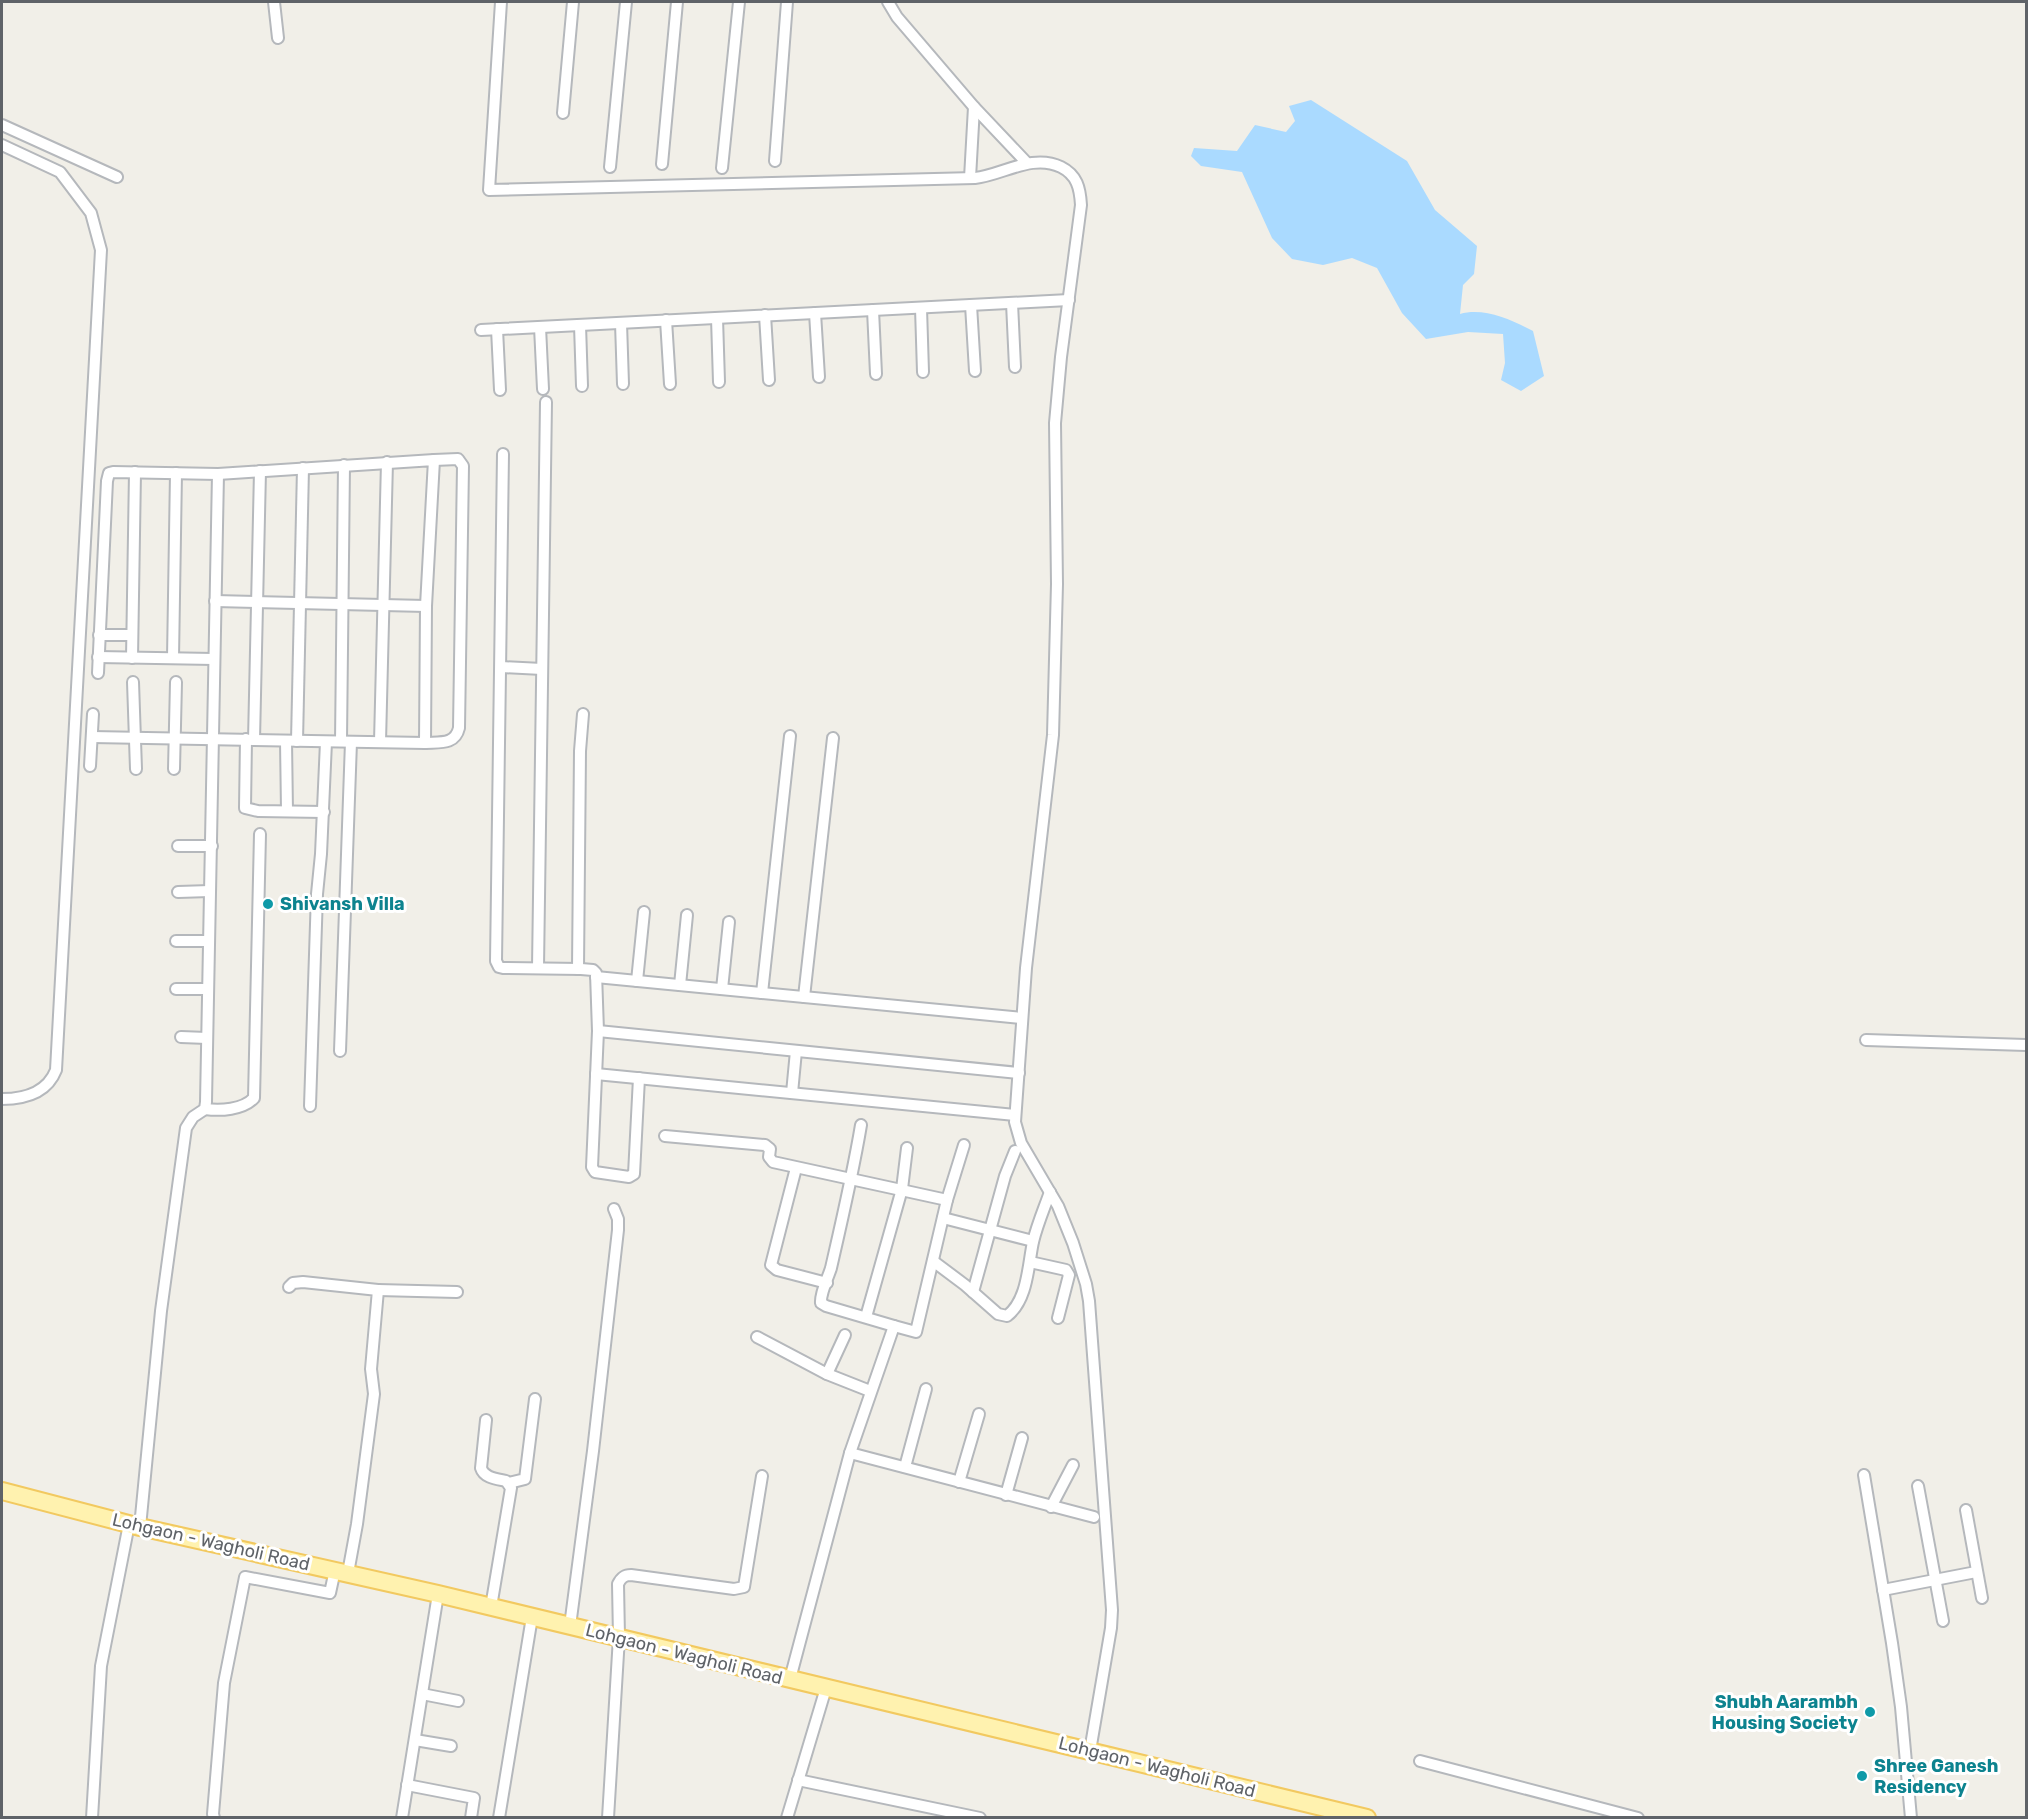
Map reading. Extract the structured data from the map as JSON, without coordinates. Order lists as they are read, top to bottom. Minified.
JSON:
{"streets":{"main road":["Lohgaon - Wagholi Road"]},"places":["Shivansh Villa","Shubh Aarambh Housing Society","Shree Ganesh Residency"]}
